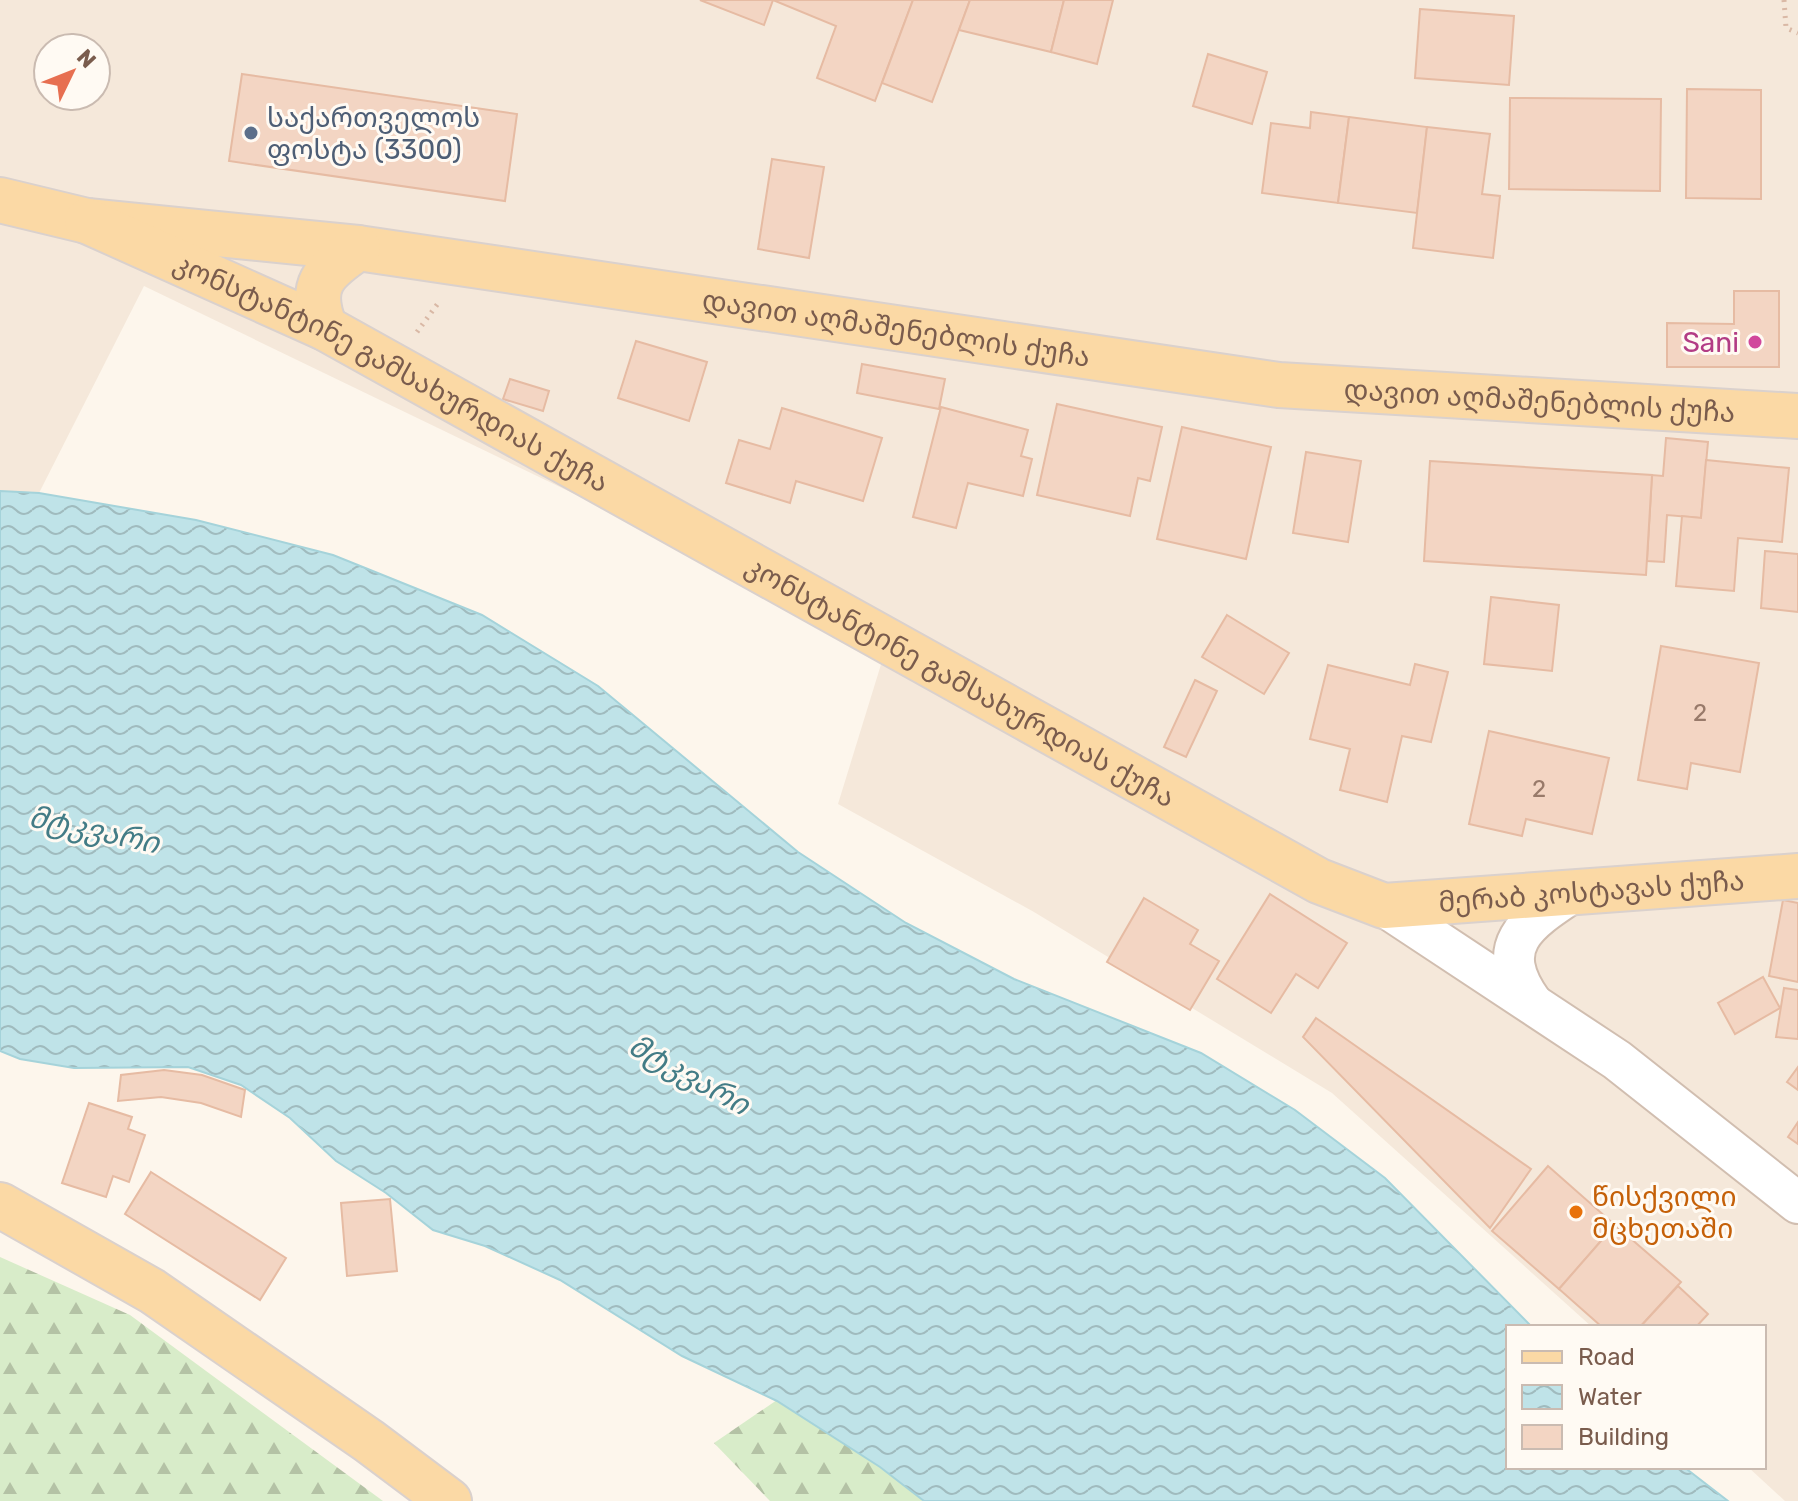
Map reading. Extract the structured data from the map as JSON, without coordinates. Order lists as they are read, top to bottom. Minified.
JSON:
{"streets":{"main road":["დავით აღმაშენებლის ქუჩა","კონსტანტინე გამსახურდიას ქუჩა","მერაბ კოსტავას ქუჩა"]},"crossings":[["დავით აღმაშენებლის ქუჩა","კონსტანტინე გამსახურდიას ქუჩა"],["კონსტანტინე გამსახურდიას ქუჩა","მერაბ კოსტავას ქუჩა"]],"water":["მტკვარი"],"places":["საქართველოს ფოსტა (3300)","Sani","წისქვილი მცხეთაში"],"house_numbers":["2","2"],"legend":["Road","Water","Building"],"north":"top right"}
